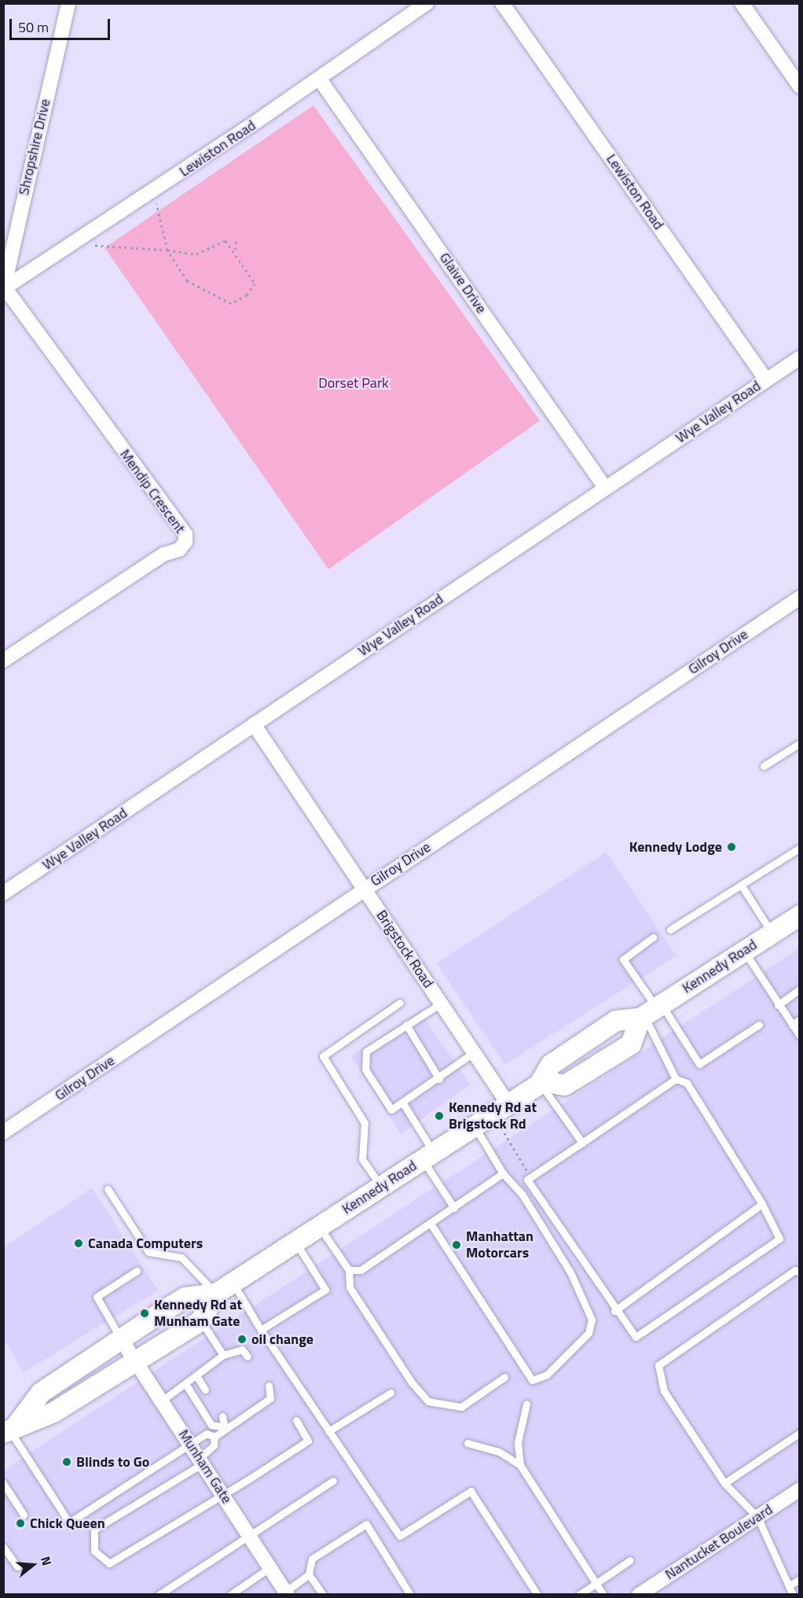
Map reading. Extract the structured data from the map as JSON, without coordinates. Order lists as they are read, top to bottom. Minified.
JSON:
{"streets":{"main road":["Kennedy Road"],"street":["Shropshire Drive","Lewiston Road","Glaive Drive","Wye Valley Road","Mendip Crescent","Gilroy Drive","Brigstock Road","Munham Gate","Nantucket Boulevard"]},"crossings":[["Shropshire Drive","Lewiston Road"],["Shropshire Drive","Mendip Crescent"],["Lewiston Road","Glaive Drive"],["Lewiston Road","Wye Valley Road"],["Lewiston Road","Mendip Crescent"],["Glaive Drive","Wye Valley Road"],["Wye Valley Road","Brigstock Road"],["Gilroy Drive","Brigstock Road"],["Brigstock Road","Kennedy Road"],["Kennedy Road","Munham Gate"]],"parks":["Dorset Park"],"places":["Kennedy Lodge","Kennedy Rd at Brigstock Rd","Canada Computers","Manhattan Motorcars","Kennedy Rd at Munham Gate","oil change","Blinds to Go","Chick Queen"],"scale_bar":"50 m","north":"right"}
